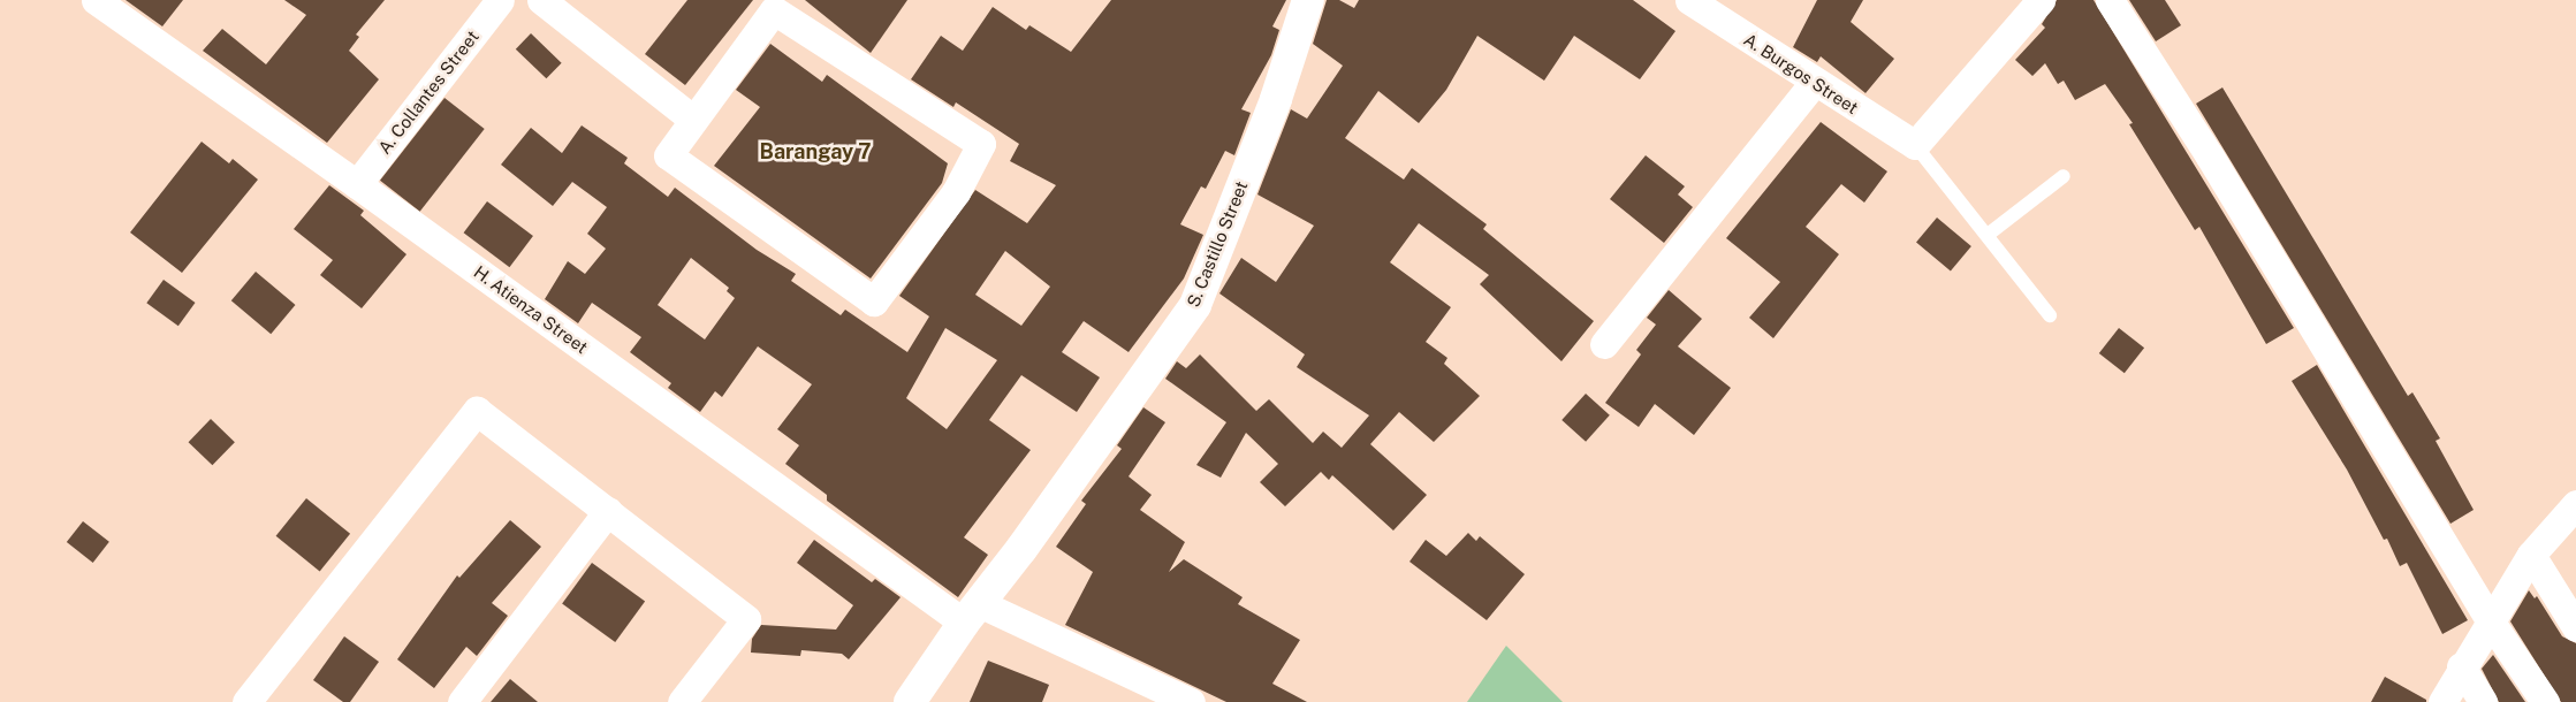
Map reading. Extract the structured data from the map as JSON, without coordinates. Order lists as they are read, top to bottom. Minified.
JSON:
{"streets":{"street":["A. Burgos Street","A. Collantes Street","S. Castillo Street","H. Atienza Street"]},"crossings":[["A. Collantes Street","H. Atienza Street"],["S. Castillo Street","H. Atienza Street"]],"districts":["Barangay 7"]}
